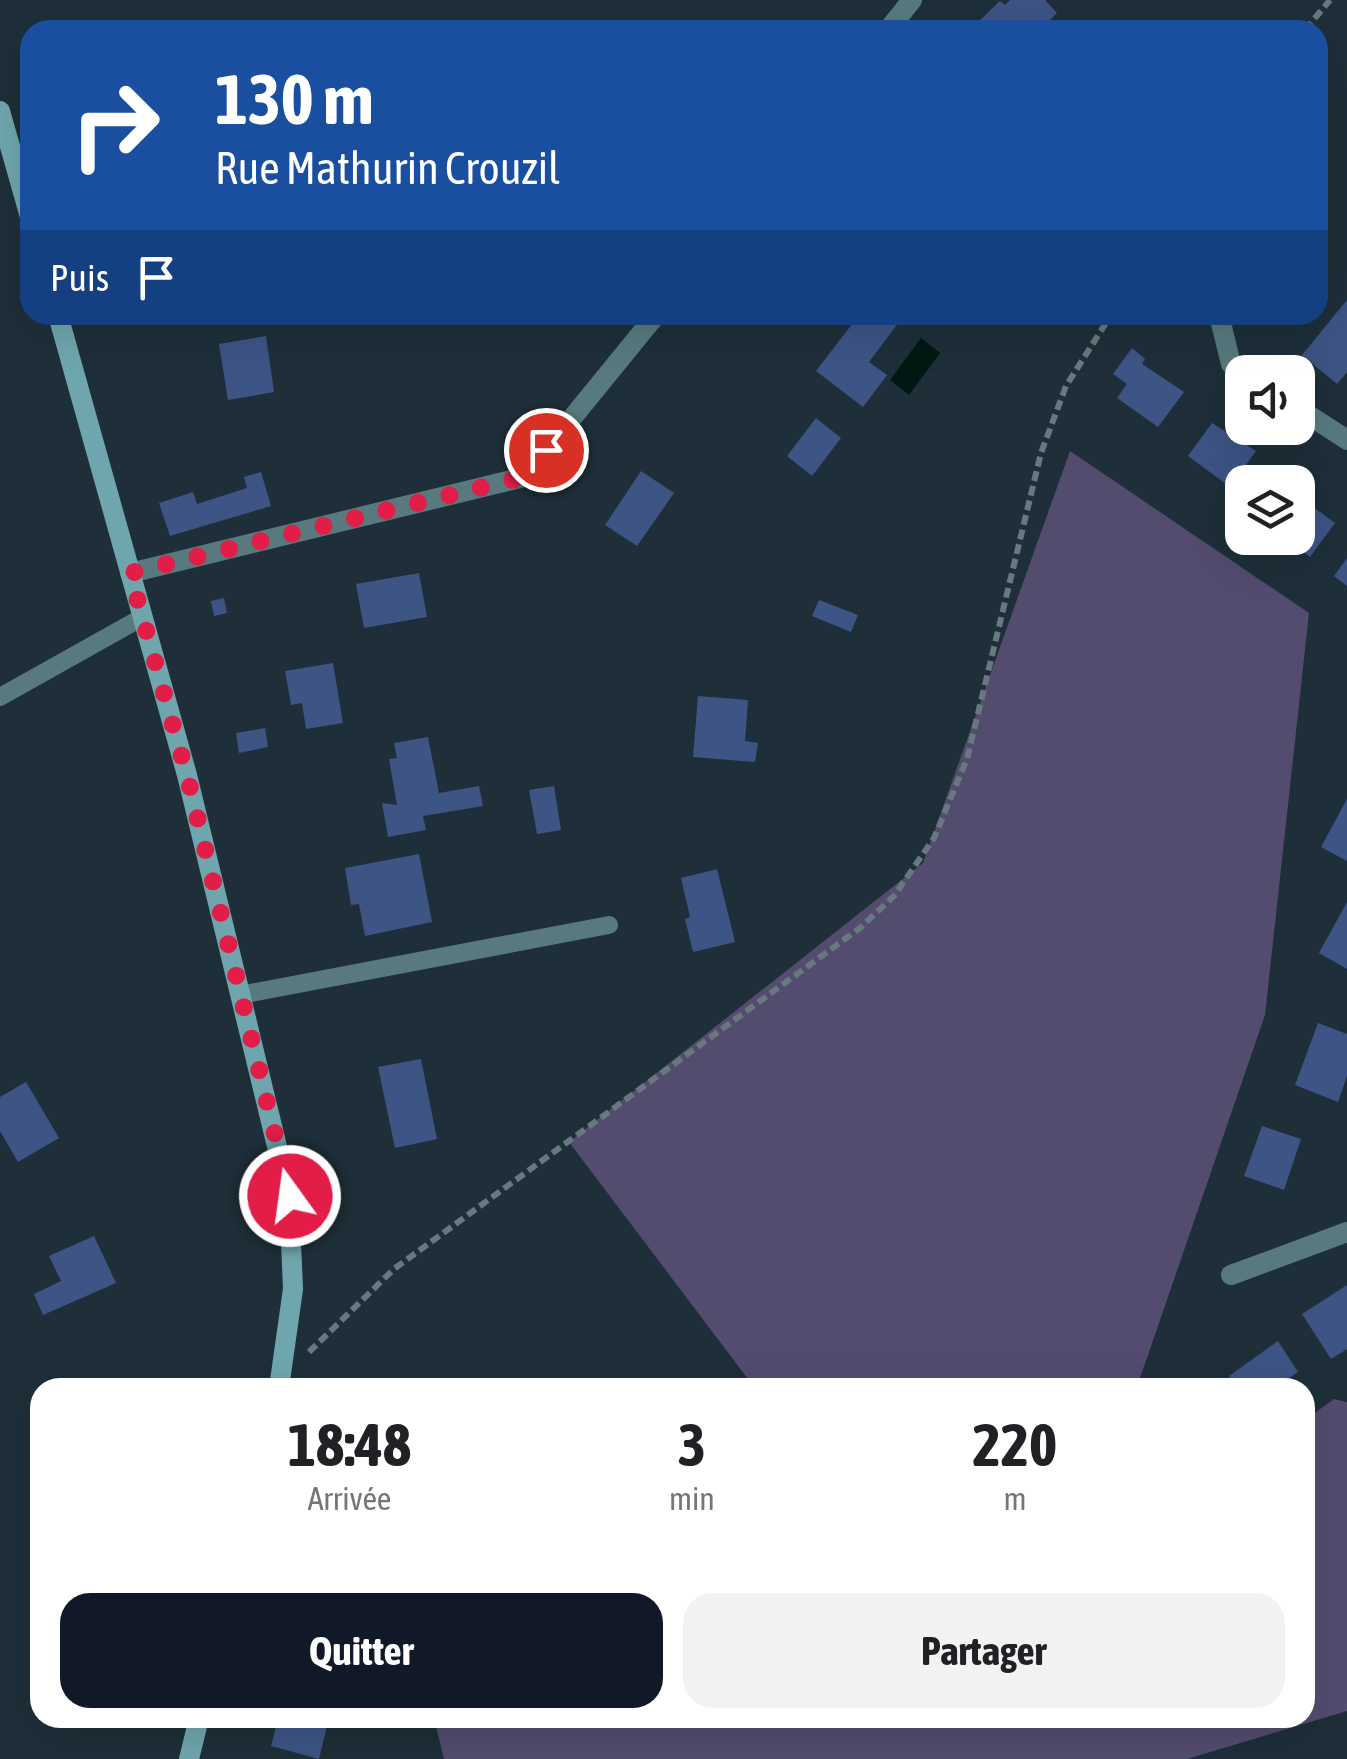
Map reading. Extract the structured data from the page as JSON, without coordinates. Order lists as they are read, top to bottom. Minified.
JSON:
{"page":{"turn":["130 m","Rue Mathurin Crouzil"],"then":"Puis","eta":["18:48","Arrivée","3","min","220","m"],"buttons":["Quitter","Partager"]}}
